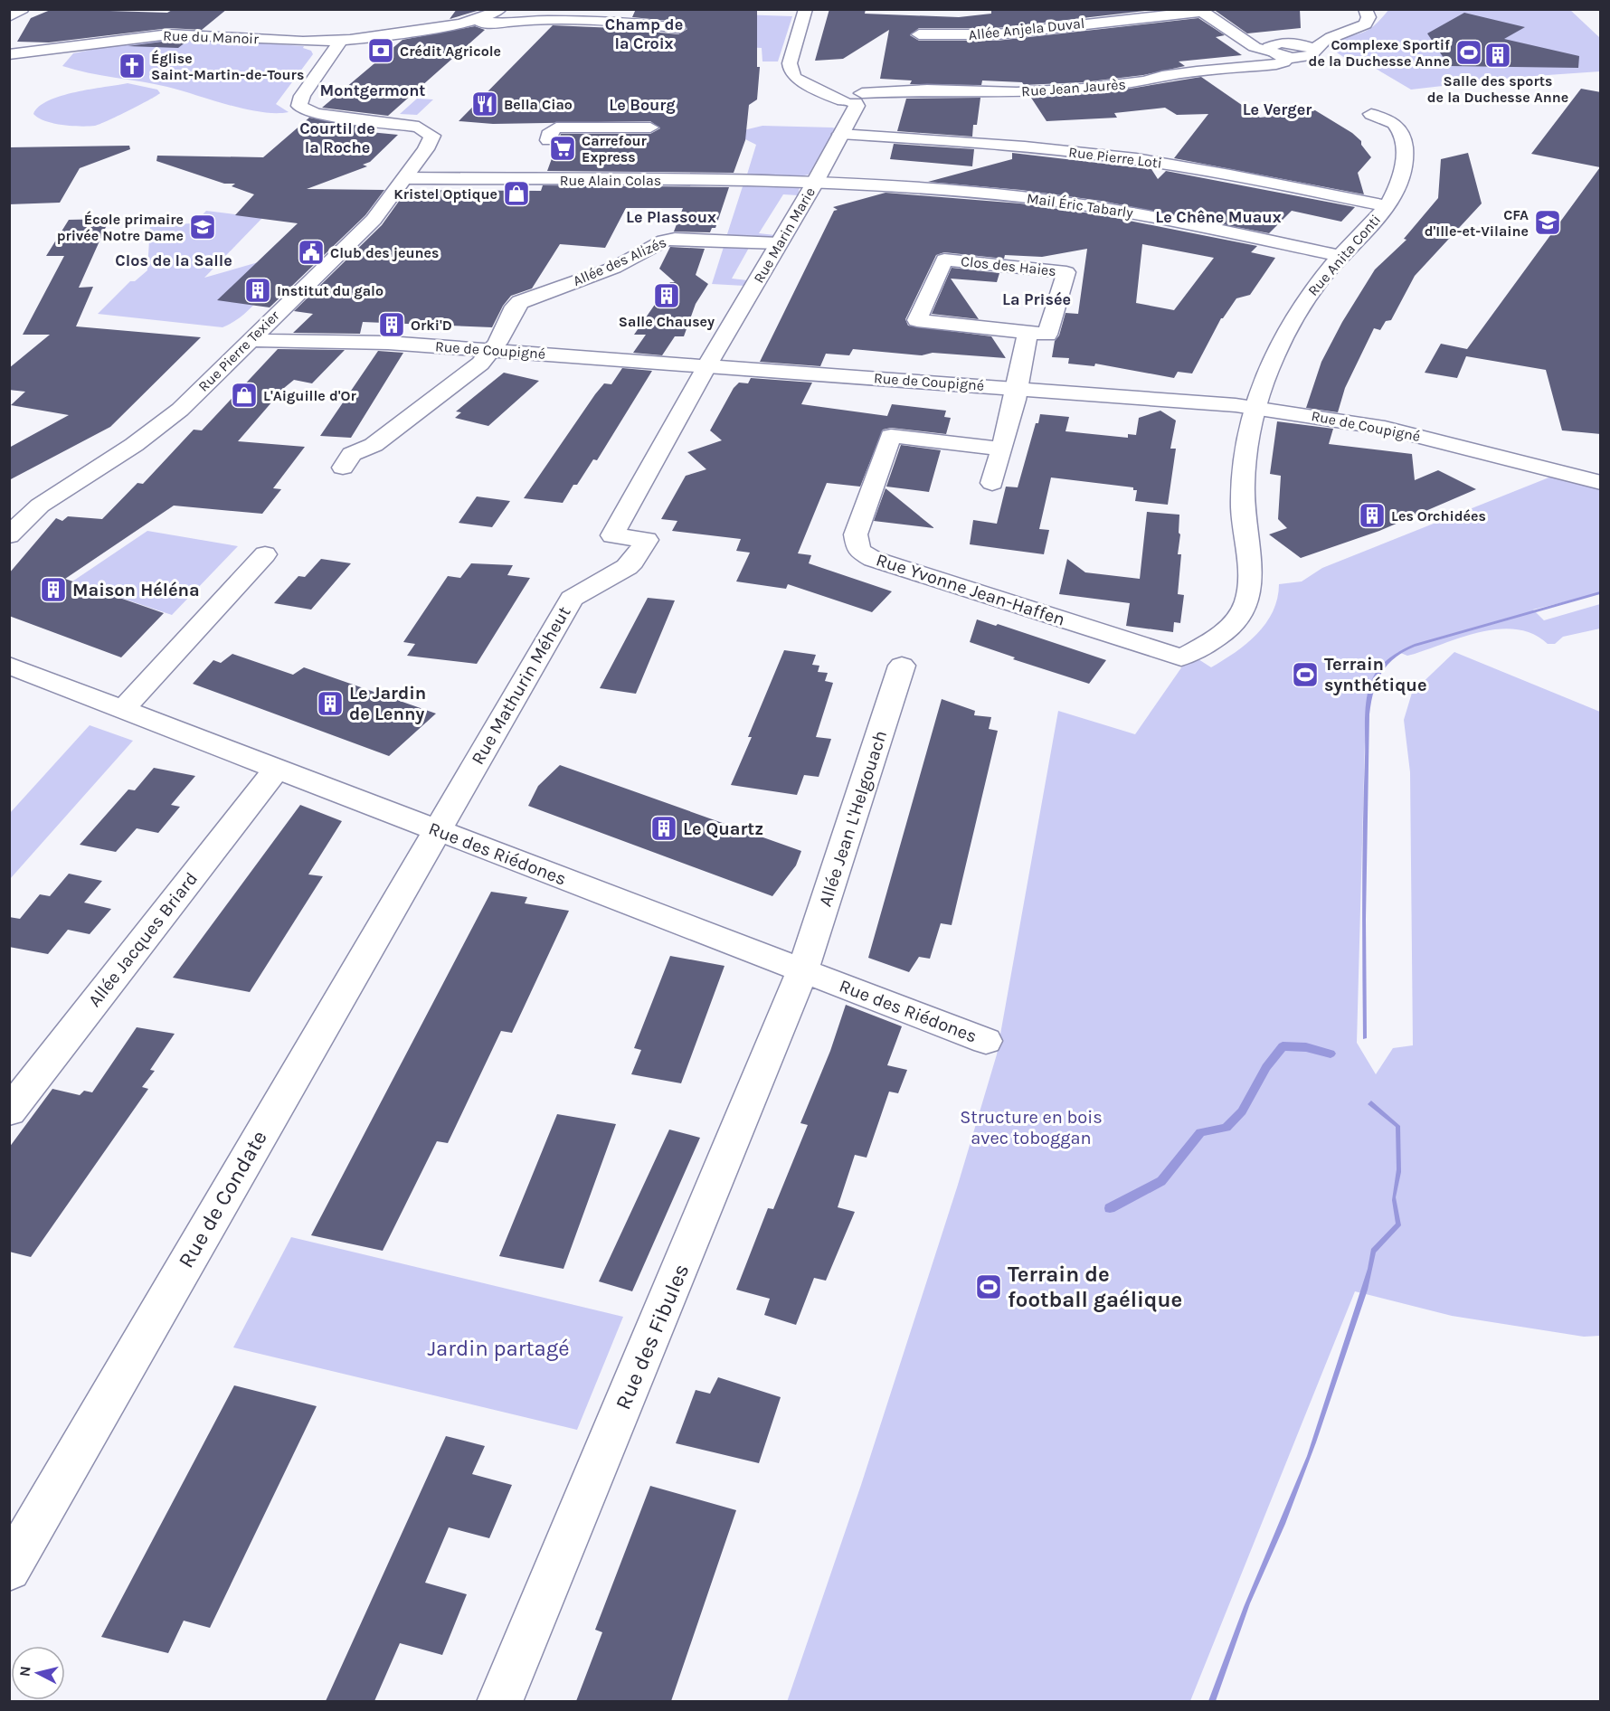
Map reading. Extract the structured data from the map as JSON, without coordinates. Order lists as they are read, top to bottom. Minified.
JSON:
{"streets":{"street":["Allée Anjela Duval","Rue du Manoir","Rue Jean Jaurès","Rue Pierre Loti","Rue Alain Colas","Mail Éric Tabarly","Rue Marin Marie","Rue Anita Conti","Allée des Alizés","Clos des Haies","Rue de Coupigné","Rue Pierre Texier","Rue Yvonne Jean-Haffen","Rue Mathurin Méheut","Allée Jean L'Helgouach","Rue des Riédones","Allée Jacques Briard","Rue de Condate","Rue des Fibules"]},"crossings":[["Rue du Manoir","Rue Pierre Texier"],["Rue Jean Jaurès","Rue Marin Marie"],["Rue Pierre Loti","Rue Marin Marie"],["Rue Pierre Loti","Rue Anita Conti"],["Rue Alain Colas","Mail Éric Tabarly"],["Rue Alain Colas","Rue Marin Marie"],["Rue Alain Colas","Rue Pierre Texier"],["Mail Éric Tabarly","Rue Marin Marie"],["Mail Éric Tabarly","Rue Anita Conti"],["Rue Marin Marie","Allée des Alizés"],["Rue Marin Marie","Rue de Coupigné"],["Rue Marin Marie","Rue Mathurin Méheut"],["Rue Anita Conti","Rue de Coupigné"],["Rue Anita Conti","Rue Yvonne Jean-Haffen"],["Allée des Alizés","Rue de Coupigné"],["Rue de Coupigné","Rue Pierre Texier"],["Rue de Coupigné","Rue Mathurin Méheut"],["Rue Mathurin Méheut","Rue des Riédones"],["Rue Mathurin Méheut","Rue de Condate"],["Allée Jean L'Helgouach","Rue des Riédones"],["Allée Jean L'Helgouach","Rue des Fibules"],["Rue des Riédones","Allée Jacques Briard"],["Rue des Riédones","Rue de Condate"],["Rue des Riédones","Rue des Fibules"]],"districts":["Champ de la Croix","Montgermont","Le Bourg","Le Verger","Courtil de la Roche","Le Plassoux","Le Chêne Muaux","Clos de la Salle","La Prisée"],"parks":["Structure en bois avec toboggan","Jardin partagé"],"places":{"bank":["Crédit Agricole"],"sports":["Complexe Sportif de la Duchesse Anne","Terrain synthétique","Terrain de football gaélique"],"building":["Salle des sports de la Duchesse Anne","Institut du galo","Salle Chausey","Orki'D","Les Orchidées","Maison Héléna","Le Jardin de Lenny","Le Quartz"],"church":["Église Saint-Martin-de-Tours"],"restaurant":["Bella Ciao"],"supermarket":["Carrefour Express"],"shop":["Kristel Optique","L'Aiguille d'Or"],"school or university":["CFA d'Ille-et-Vilaine","École primaire privée Notre Dame"],"public building":["Club des jeunes"]},"north":"left"}
